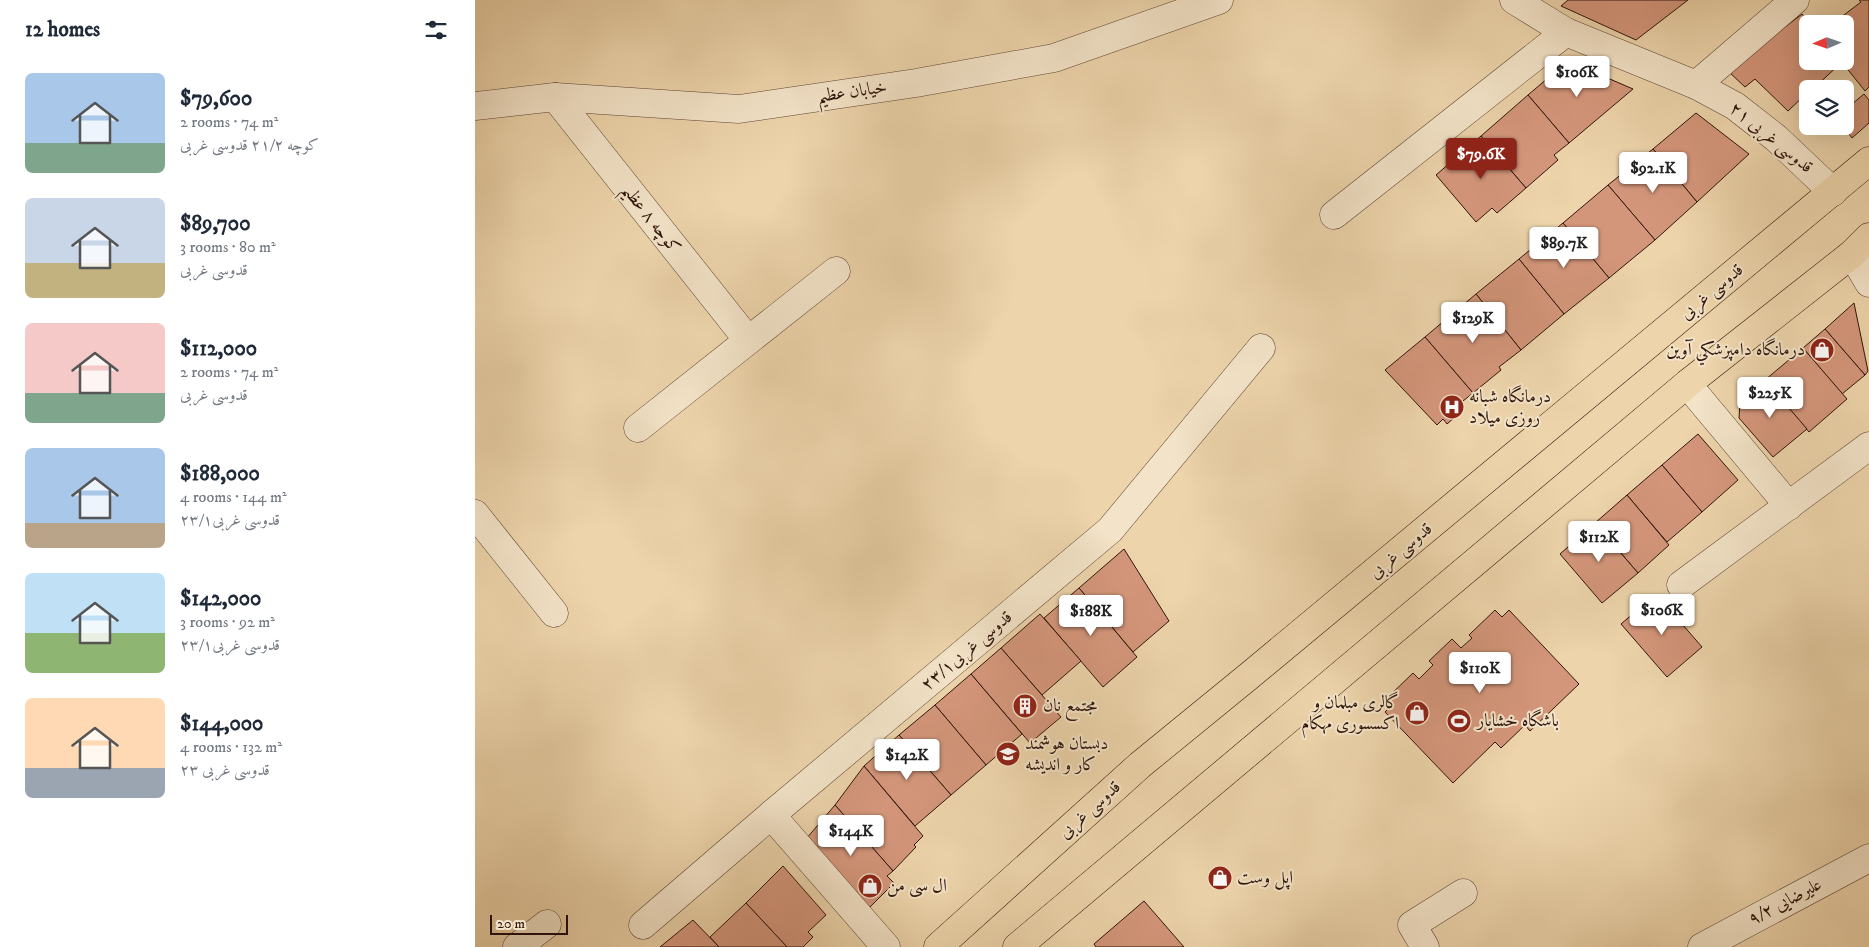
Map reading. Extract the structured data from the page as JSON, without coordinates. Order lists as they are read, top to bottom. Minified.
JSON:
{"streets":{"main road":["قدوسی غربی"],"street":["خیابان عظیم","۲۱ قدوسی غربی","کوچه ۸ عظیم","قدوسی غربی۲۳/۱","۹/۲ علیرضایی"]},"crossings":[["خیابان عظیم","کوچه ۸ عظیم"],["۲۱ قدوسی غربی","قدوسی غربی"]],"places":{"shop":["درمانگاه دامپزشكي آوين","گالری مبلمان و اکسسوری مهکام","اپل وست","ال سی من"],"hospital":["درمانگاه شبانه روزی میلاد"],"building":["مجتمع نان"],"sports":["باشگاه خشایار"],"school or university":["دبستان هوشمند کار و اندیشه"]},"scale_bar":"20 m","north":"left","page":{"heading":"12 homes","price":["$106K","$79.6K","$92.1K","$89.7K","$129K","$225K","$112K","$106K","$188K","$110K","$142K","$144K"],"list":[{"name":"$79,600","note":"2 rooms · 74 m² · کوچه ۲۱/۲ قدوسی غربی"},{"name":"$89,700","note":"3 rooms · 80 m² · قدوسی غربی"},{"name":"$112,000","note":"2 rooms · 74 m² · قدوسی غربی"},{"name":"$188,000","note":"4 rooms · 144 m² · قدوسی غربی۲۳/۱"},{"name":"$142,000","note":"3 rooms · 92 m² · قدوسی غربی۲۳/۱"},{"name":"$144,000","note":"4 rooms · 132 m² · ۲۳ قدوسی غربی"}],"scale":"20 m"}}
